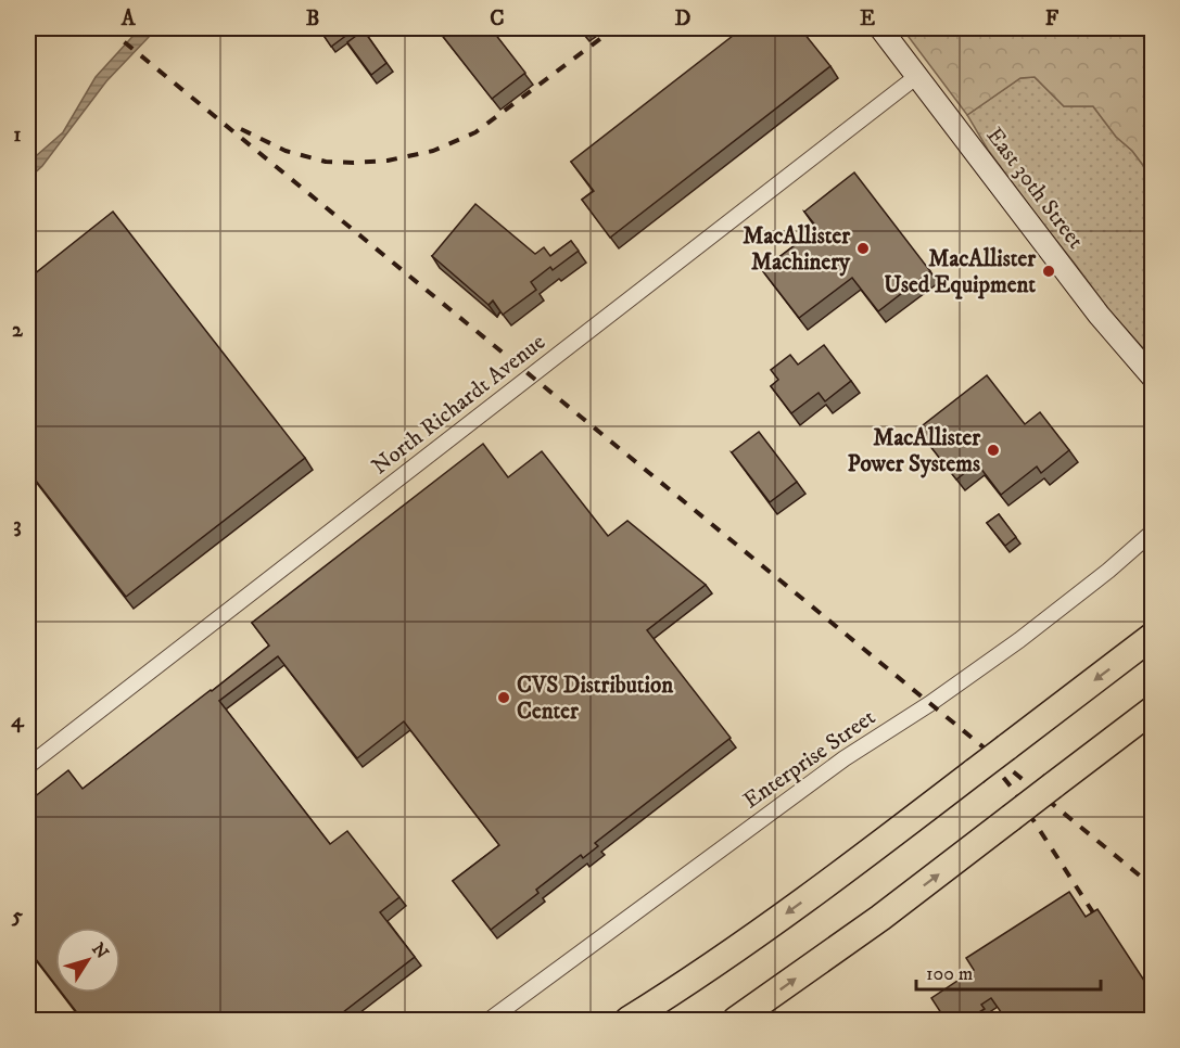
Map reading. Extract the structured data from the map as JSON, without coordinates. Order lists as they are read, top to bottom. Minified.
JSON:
{"streets":{"main road":["East 30th Street"],"street":["North Richardt Avenue","Enterprise Street"]},"crossings":[["East 30th Street","North Richardt Avenue"]],"places":["MacAllister Machinery","MacAllister Used Equipment","MacAllister Power Systems","CVS Distribution Center"],"scale_bar":"100 m","north":"top right","grid":{"columns":["A","B","C","D","E","F"],"rows":["1","2","3","4","5"]}}
